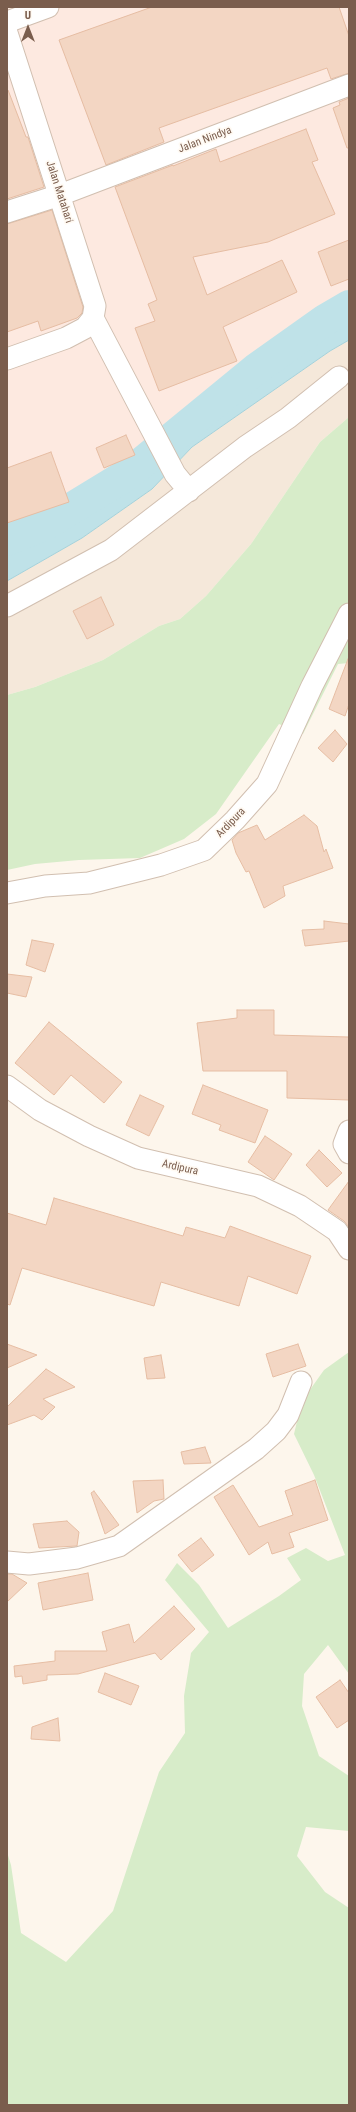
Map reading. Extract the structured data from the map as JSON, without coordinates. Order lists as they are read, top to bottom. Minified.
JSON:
{"streets":{"street":["Jalan Nindya","Jalan Matahari","Ardipura"]},"crossings":[["Jalan Nindya","Jalan Matahari"]],"north":"top"}
